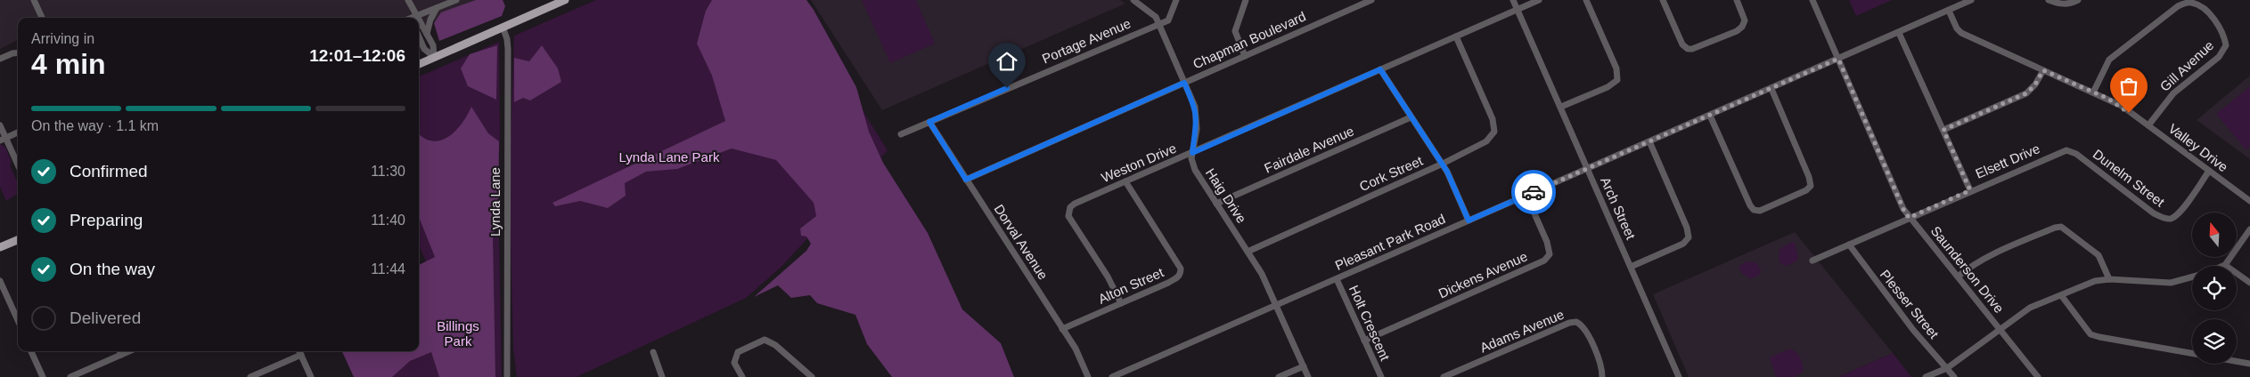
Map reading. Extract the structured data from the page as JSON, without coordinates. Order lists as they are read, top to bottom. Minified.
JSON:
{"streets":{"street":["Chapman Boulevard","Portage Avenue","Gill Avenue","Valley Drive","Fairdale Avenue","Elsett Drive","Weston Drive","Cork Street","Dunelm Street","Haig Drive","Lynda Lane","Arch Street","Dorval Avenue","Pleasant Park Road","Saunderson Drive","Dickens Avenue","Alton Street","Plesser Street","Holt Crescent","Adams Avenue"]},"crossings":[["Chapman Boulevard","Haig Drive"],["Chapman Boulevard","Dorval Avenue"],["Portage Avenue","Haig Drive"],["Portage Avenue","Dorval Avenue"],["Gill Avenue","Valley Drive"],["Valley Drive","Dunelm Street"],["Valley Drive","Pleasant Park Road"],["Fairdale Avenue","Haig Drive"],["Elsett Drive","Dunelm Street"],["Elsett Drive","Saunderson Drive"],["Elsett Drive","Plesser Street"],["Weston Drive","Cork Street"],["Weston Drive","Haig Drive"],["Weston Drive","Arch Street"],["Weston Drive","Alton Street"],["Cork Street","Haig Drive"],["Haig Drive","Pleasant Park Road"],["Arch Street","Pleasant Park Road"],["Dorval Avenue","Alton Street"],["Pleasant Park Road","Saunderson Drive"],["Pleasant Park Road","Dickens Avenue"],["Pleasant Park Road","Holt Crescent"],["Dickens Avenue","Holt Crescent"]],"parks":["Lynda Lane Park","Billings Park"],"north":"top","page":{"heading":["4 min","Arriving in","12:01–12:06"],"bar":"On the way · 1.1 km","list":[["Confirmed","11:30"],["Preparing","11:40"],["On the way","11:44"],"Delivered"]}}
